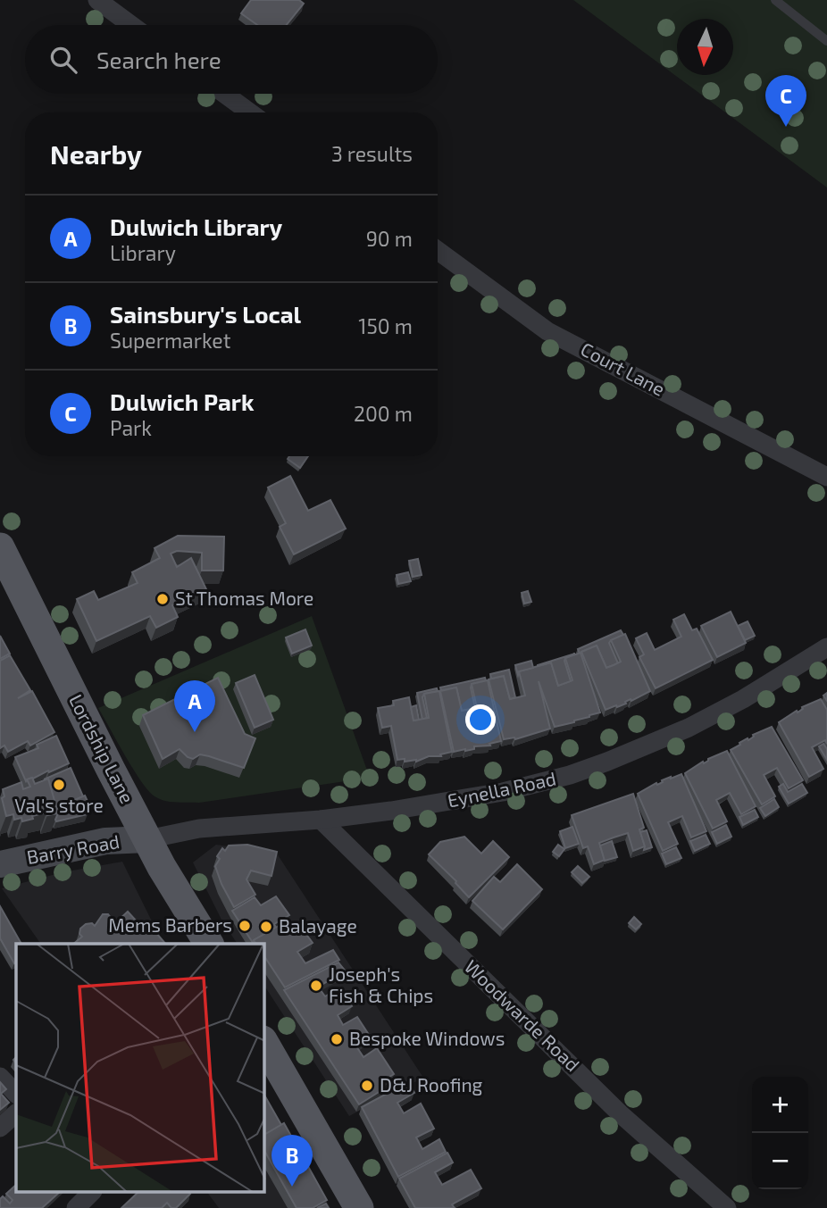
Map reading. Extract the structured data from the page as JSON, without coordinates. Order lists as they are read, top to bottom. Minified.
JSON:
{"streets":{"main road":["Lordship Lane","Barry Road"],"street":["Court Lane","Eynella Road","Woodwarde Road"]},"crossings":[["Lordship Lane","Eynella Road"],["Lordship Lane","Barry Road"],["Eynella Road","Barry Road"],["Eynella Road","Woodwarde Road"]],"places":["St Thomas More","Val's store","Mems Barbers","Balayage","Joseph's Fish & Chips","Bespoke Windows","D&J Roofing"],"north":"bottom","page":{"search":"Search here","pins":["C","A","B"],"heading":["Nearby","3 results"],"list":[{"mark":"A","name":"Dulwich Library","note":"Library","value":"90 m"},{"mark":"B","name":"Sainsbury's Local","note":"Supermarket","value":"150 m"},{"mark":"C","name":"Dulwich Park","note":"Park","value":"200 m"}],"map_buttons":["+","−"]}}
